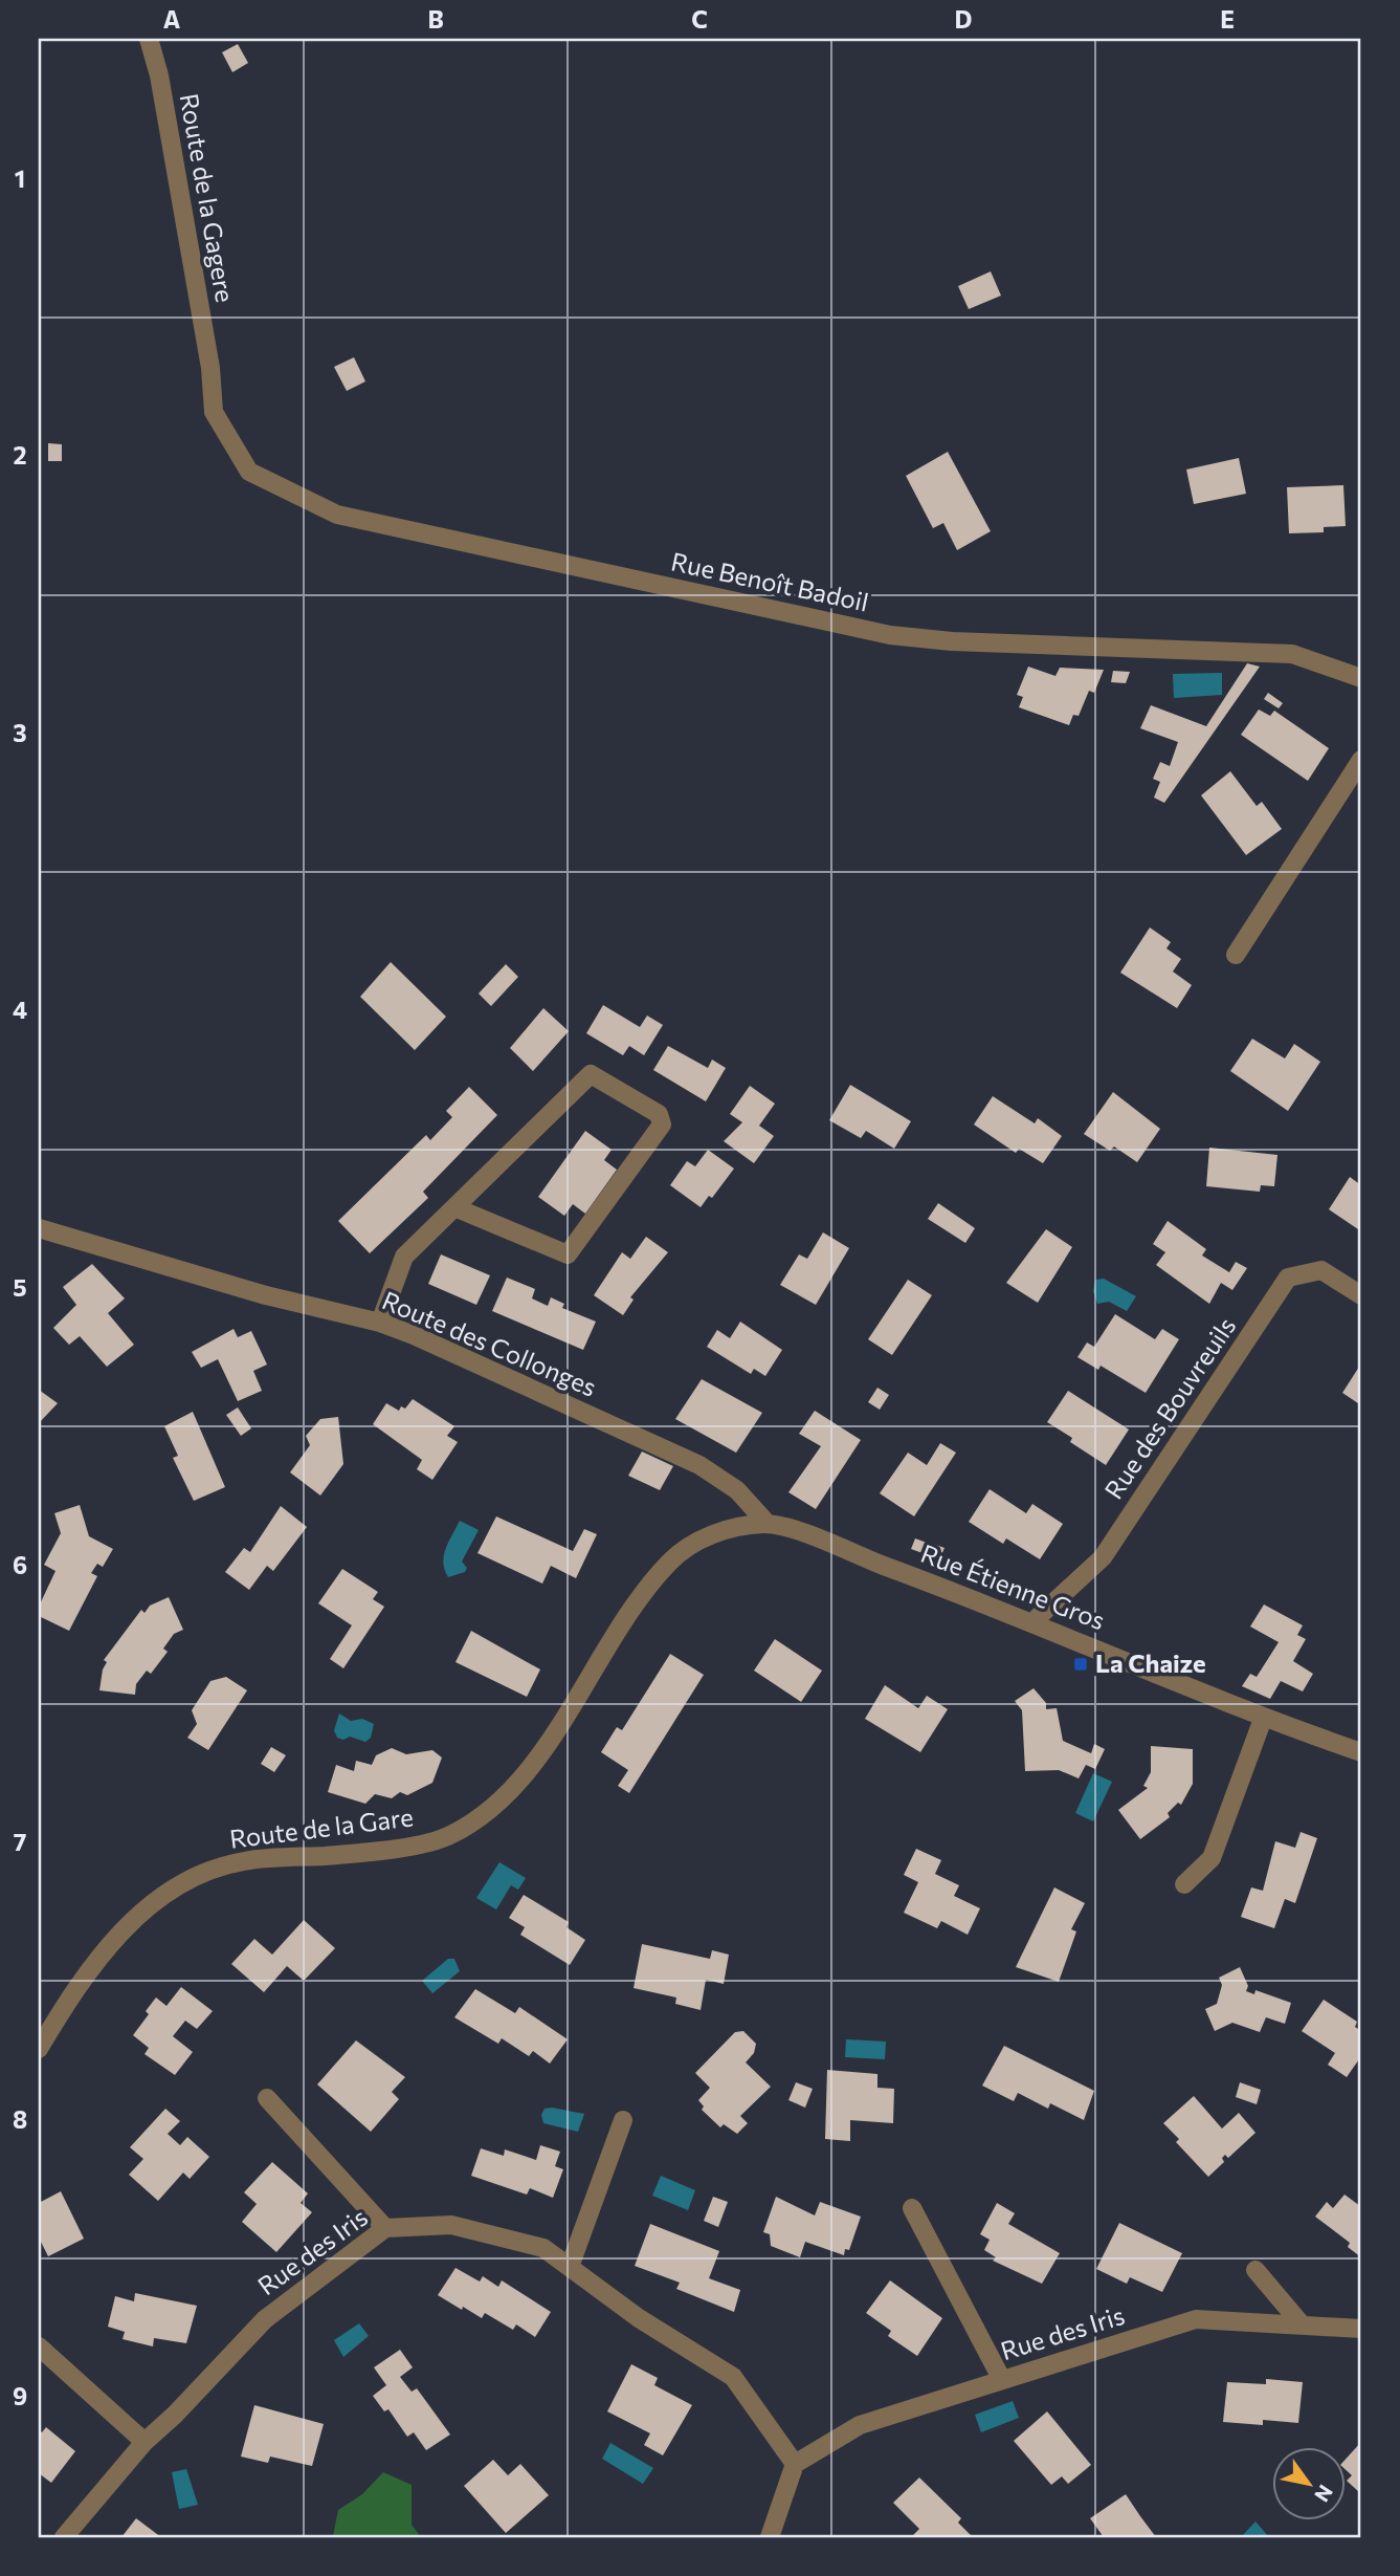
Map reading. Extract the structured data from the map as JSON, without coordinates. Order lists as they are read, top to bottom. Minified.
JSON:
{"streets":{"street":["Route de la Gagere","Rue Benoît Badoil","Route des Collonges","Rue des Bouvreuils","Rue Étienne Gros","Route de la Gare","Rue des Iris"]},"crossings":[["Route de la Gagere","Rue Benoît Badoil"],["Route des Collonges","Rue Étienne Gros"],["Route des Collonges","Route de la Gare"],["Rue des Bouvreuils","Rue Étienne Gros"],["Rue Étienne Gros","Route de la Gare"]],"places":{"transit":["La Chaize"]},"north":"bottom right","grid":{"columns":["A","B","C","D","E"],"rows":["1","2","3","4","5","6","7","8","9"]}}
